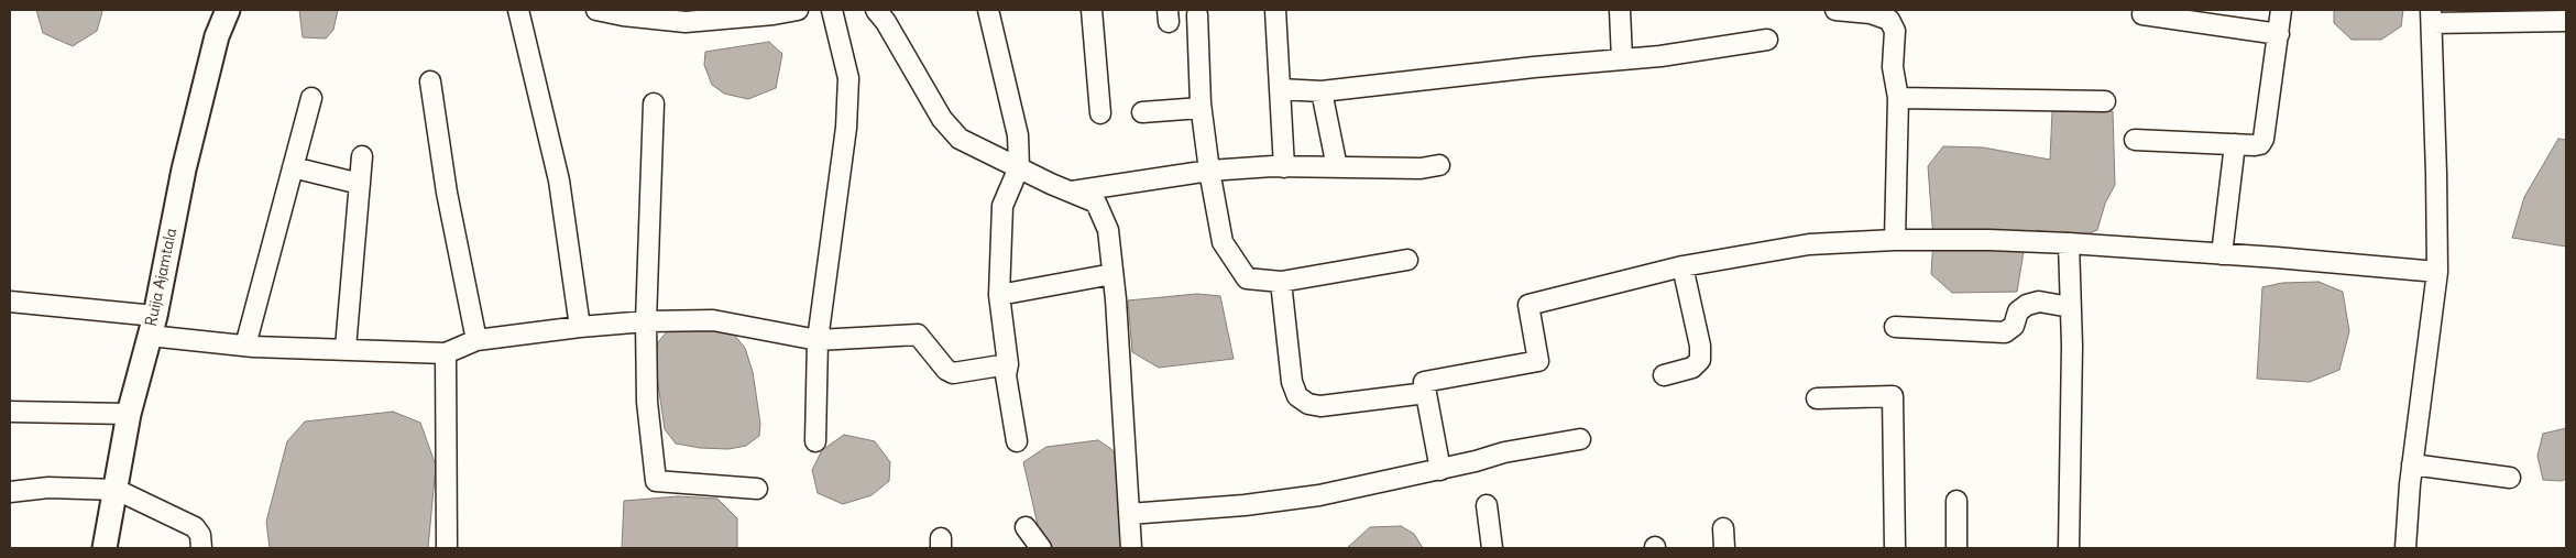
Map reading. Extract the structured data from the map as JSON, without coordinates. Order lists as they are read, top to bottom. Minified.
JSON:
{"streets":{"street":["Ruija Ajamtala"]}}
